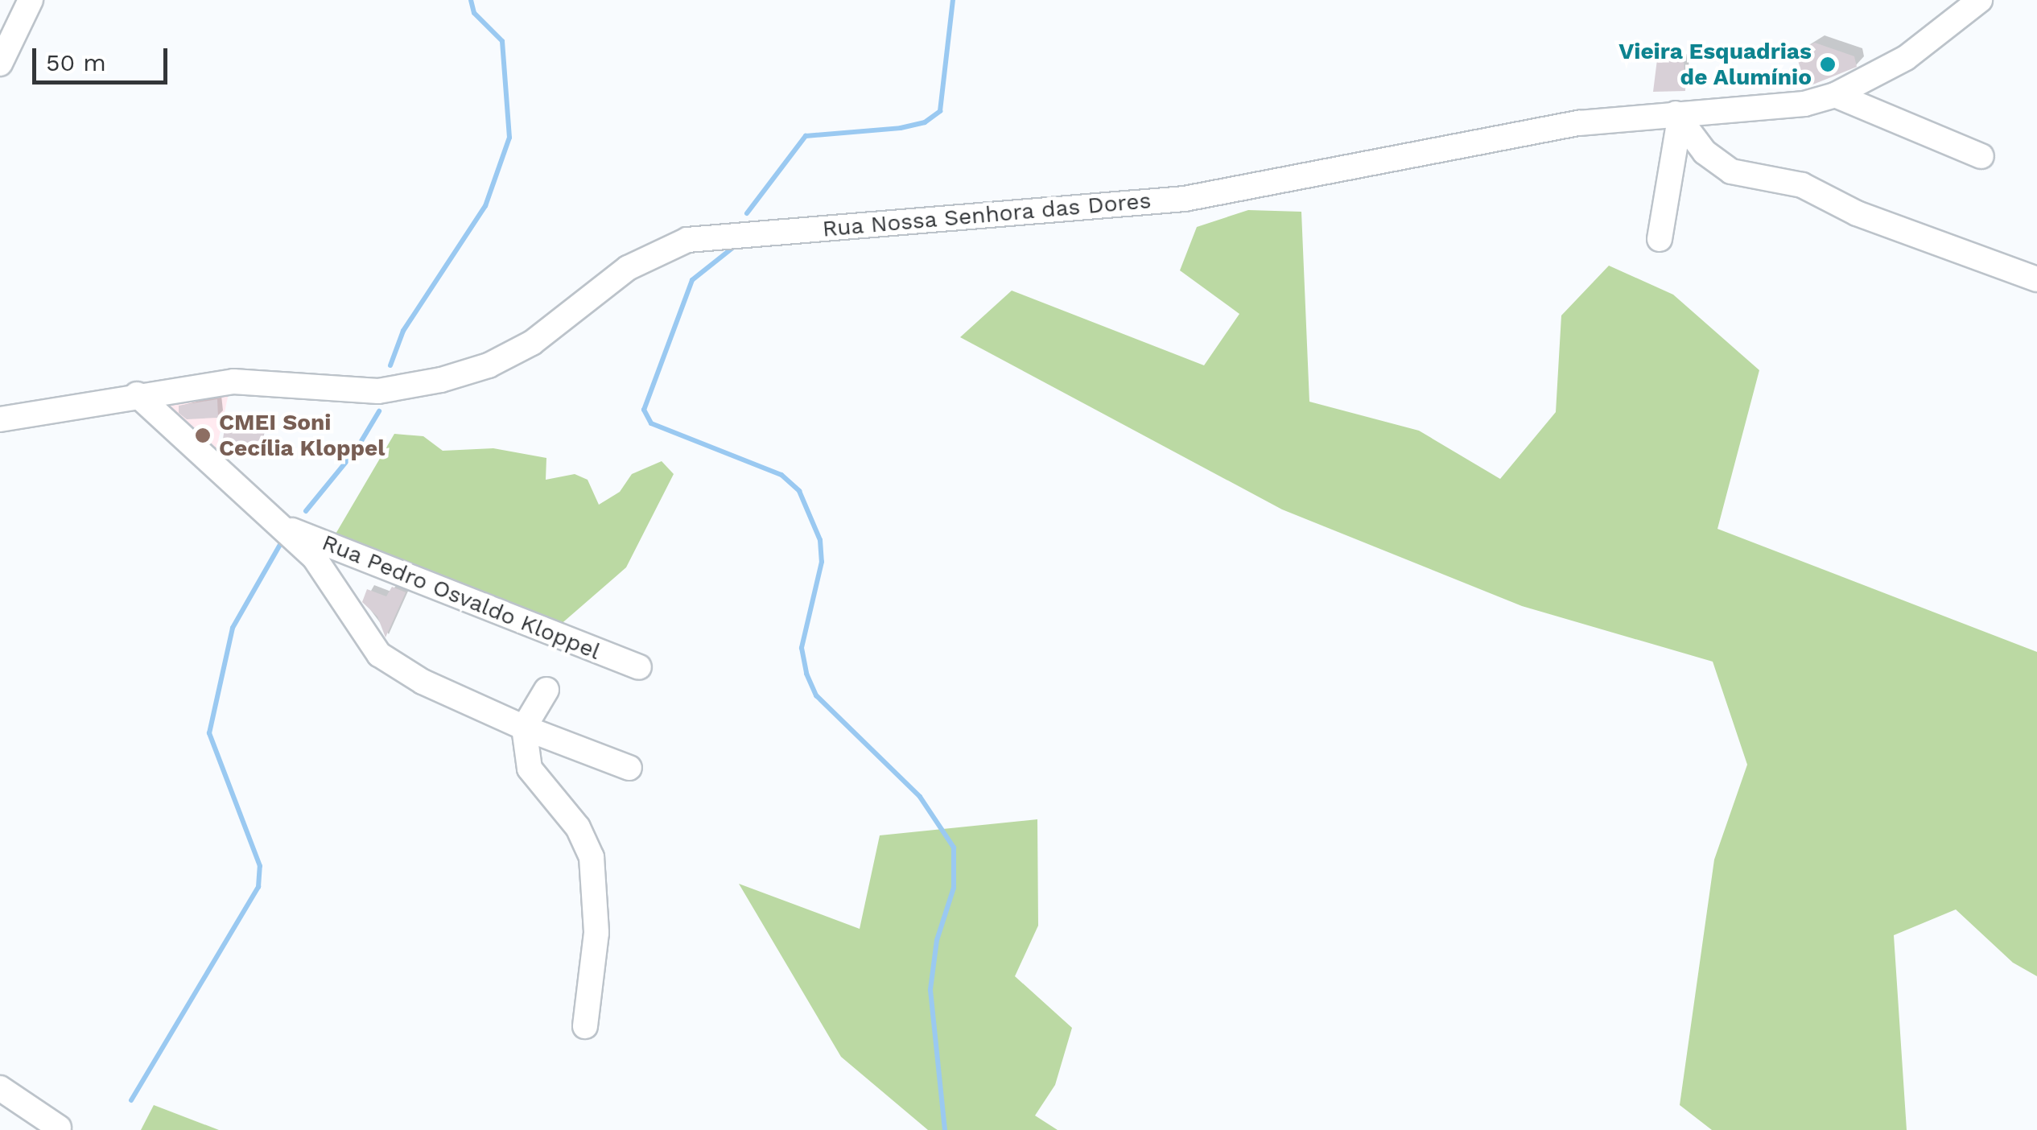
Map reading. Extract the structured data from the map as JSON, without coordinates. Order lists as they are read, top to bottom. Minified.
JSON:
{"streets":{"street":["Rua Nossa Senhora das Dores","Rua Pedro Osvaldo Kloppel"]},"places":["Vieira Esquadrias de Alumínio","CMEI Soni Cecília Kloppel"],"scale_bar":"50 m"}
